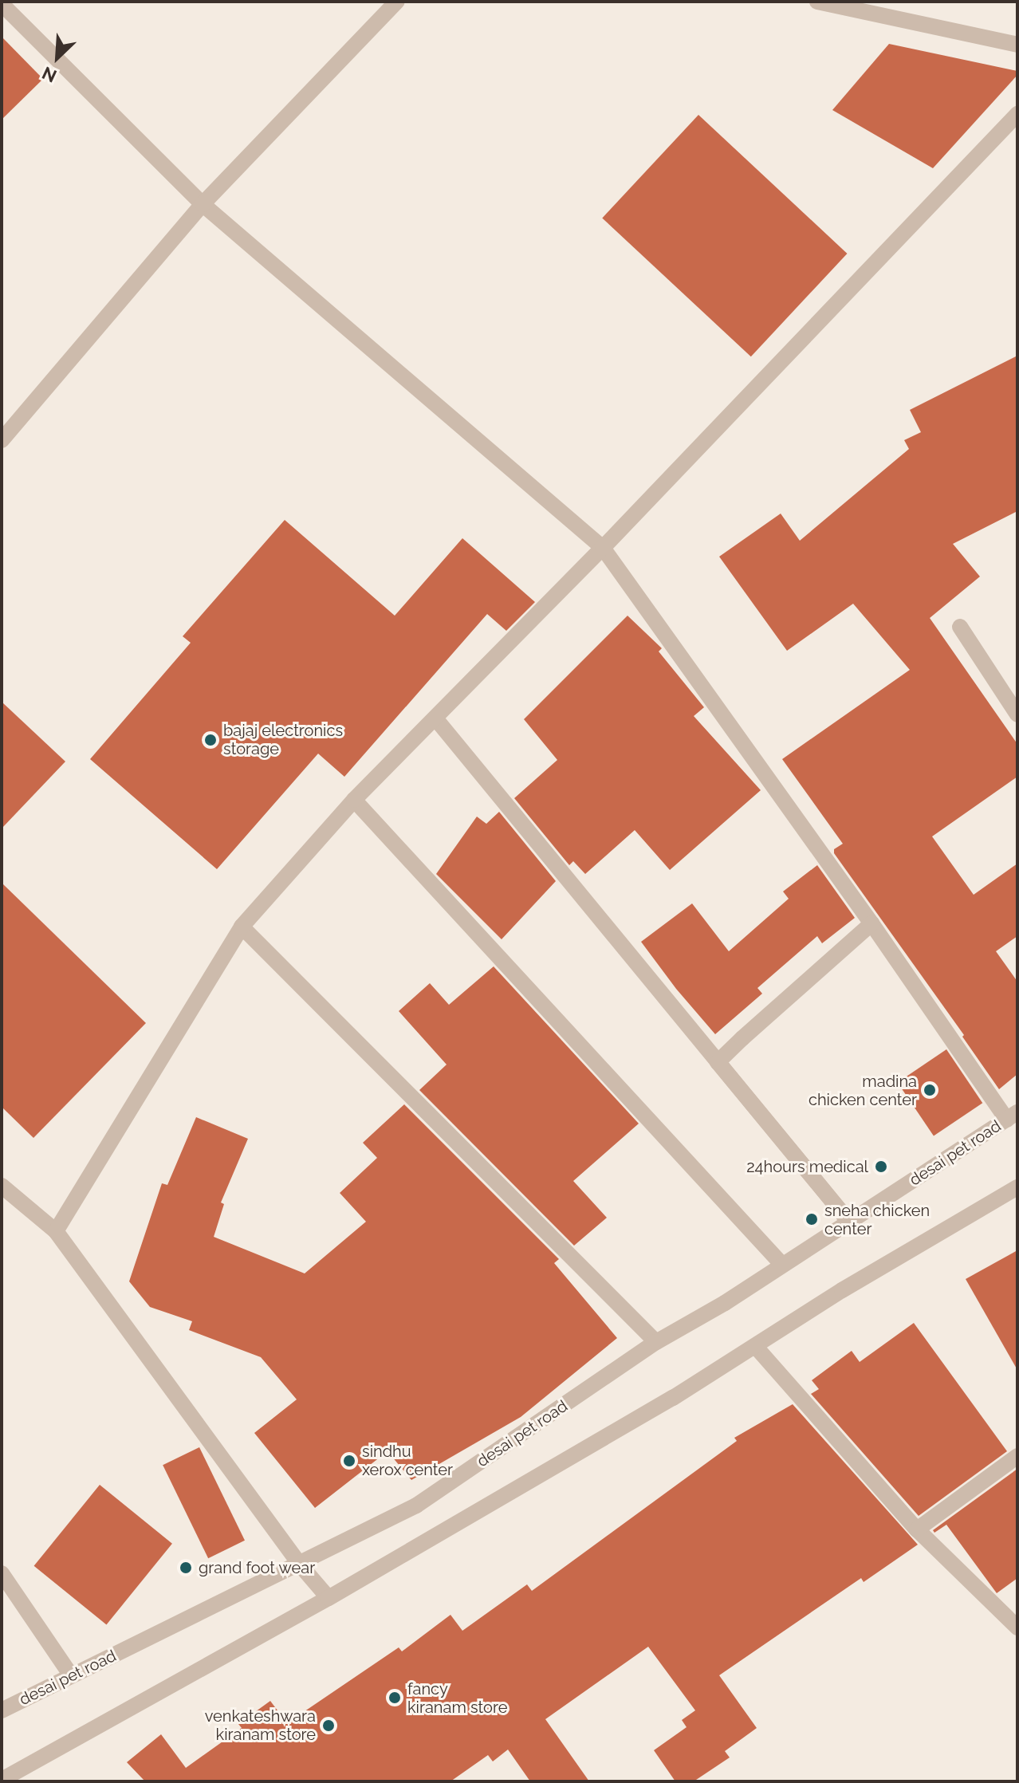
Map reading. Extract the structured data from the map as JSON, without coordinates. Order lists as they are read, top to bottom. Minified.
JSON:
{"streets":{"street":["desai pet road"]},"places":["bajaj electronics storage","madina chicken center","24hours medical","sneha chicken center","sindhu xerox center","grand foot wear","fancy kiranam store","venkateshwara kiranam store"],"north":"bottom left"}
